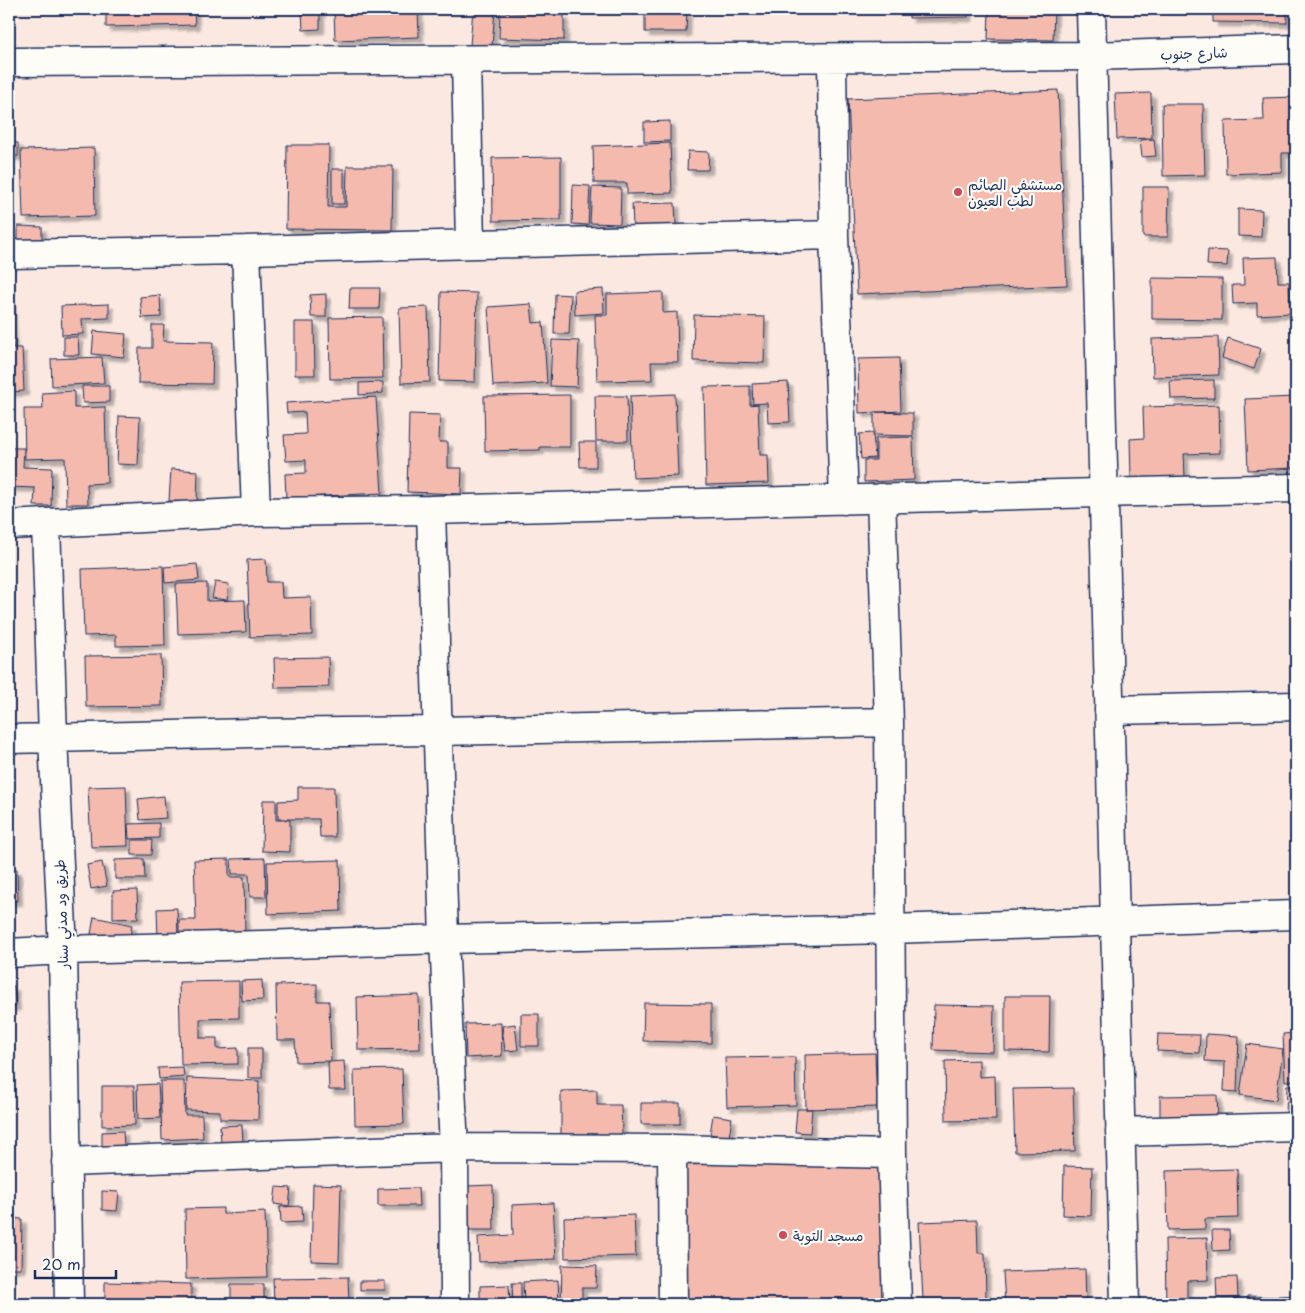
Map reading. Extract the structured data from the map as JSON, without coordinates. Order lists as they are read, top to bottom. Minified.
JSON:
{"streets":{"street":["شارع جنوب","طريق ود مدني سنار"]},"places":["مستشفي الصائم لطب العيون","مسجد التوبة"],"scale_bar":"20 m"}
